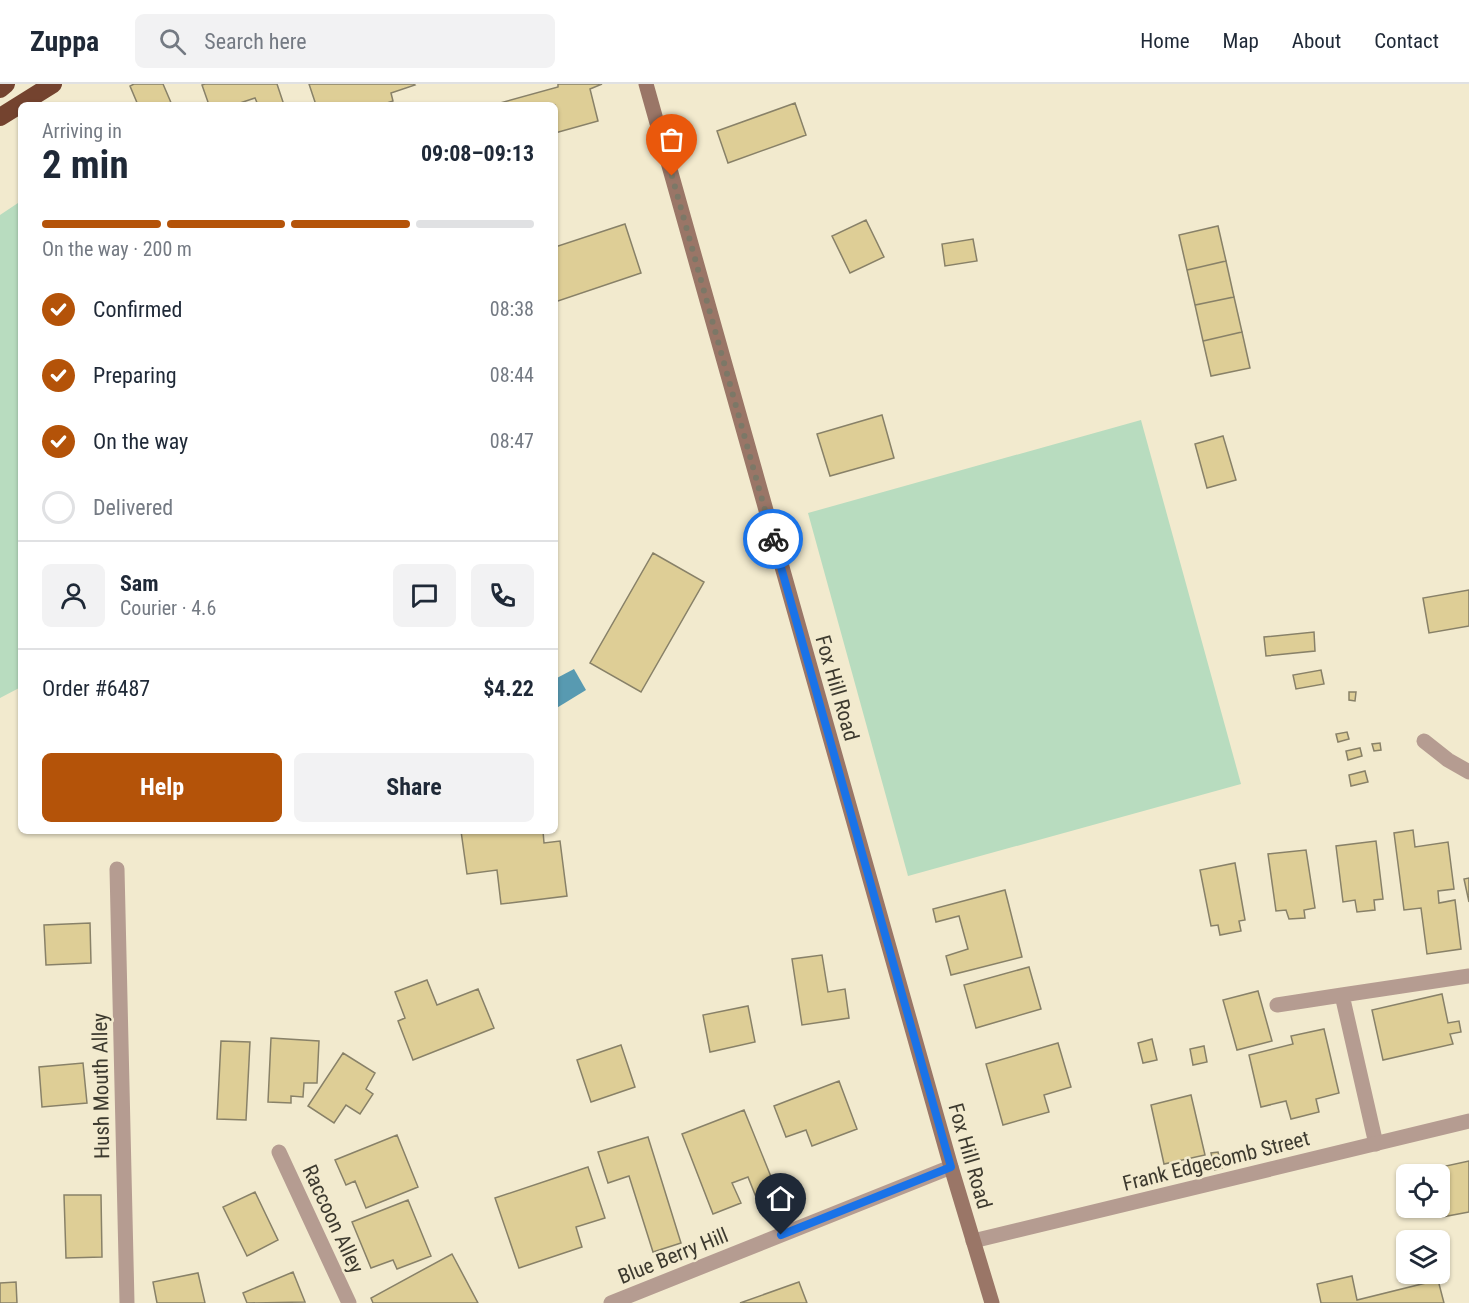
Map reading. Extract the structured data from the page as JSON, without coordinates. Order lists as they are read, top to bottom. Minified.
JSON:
{"streets":{"main road":["Fox Hill Road"],"street":["Hush Mouth Alley","Frank Edgecomb Street","Raccoon Alley","Blue Berry Hill"]},"crossings":[["Fox Hill Road","Frank Edgecomb Street"],["Fox Hill Road","Blue Berry Hill"]],"page":{"header":"Zuppa","search":"Search here","nav":["Home","Map","About","Contact"],"heading":["2 min","Arriving in","09:08–09:13"],"panel":["Sam","Courier · 4.6","Order #6487","$4.22"],"bar":"On the way · 200 m","list":[["Confirmed","08:38"],["Preparing","08:44"],["On the way","08:47"],"Delivered"],"buttons":["Help","Share"]}}
